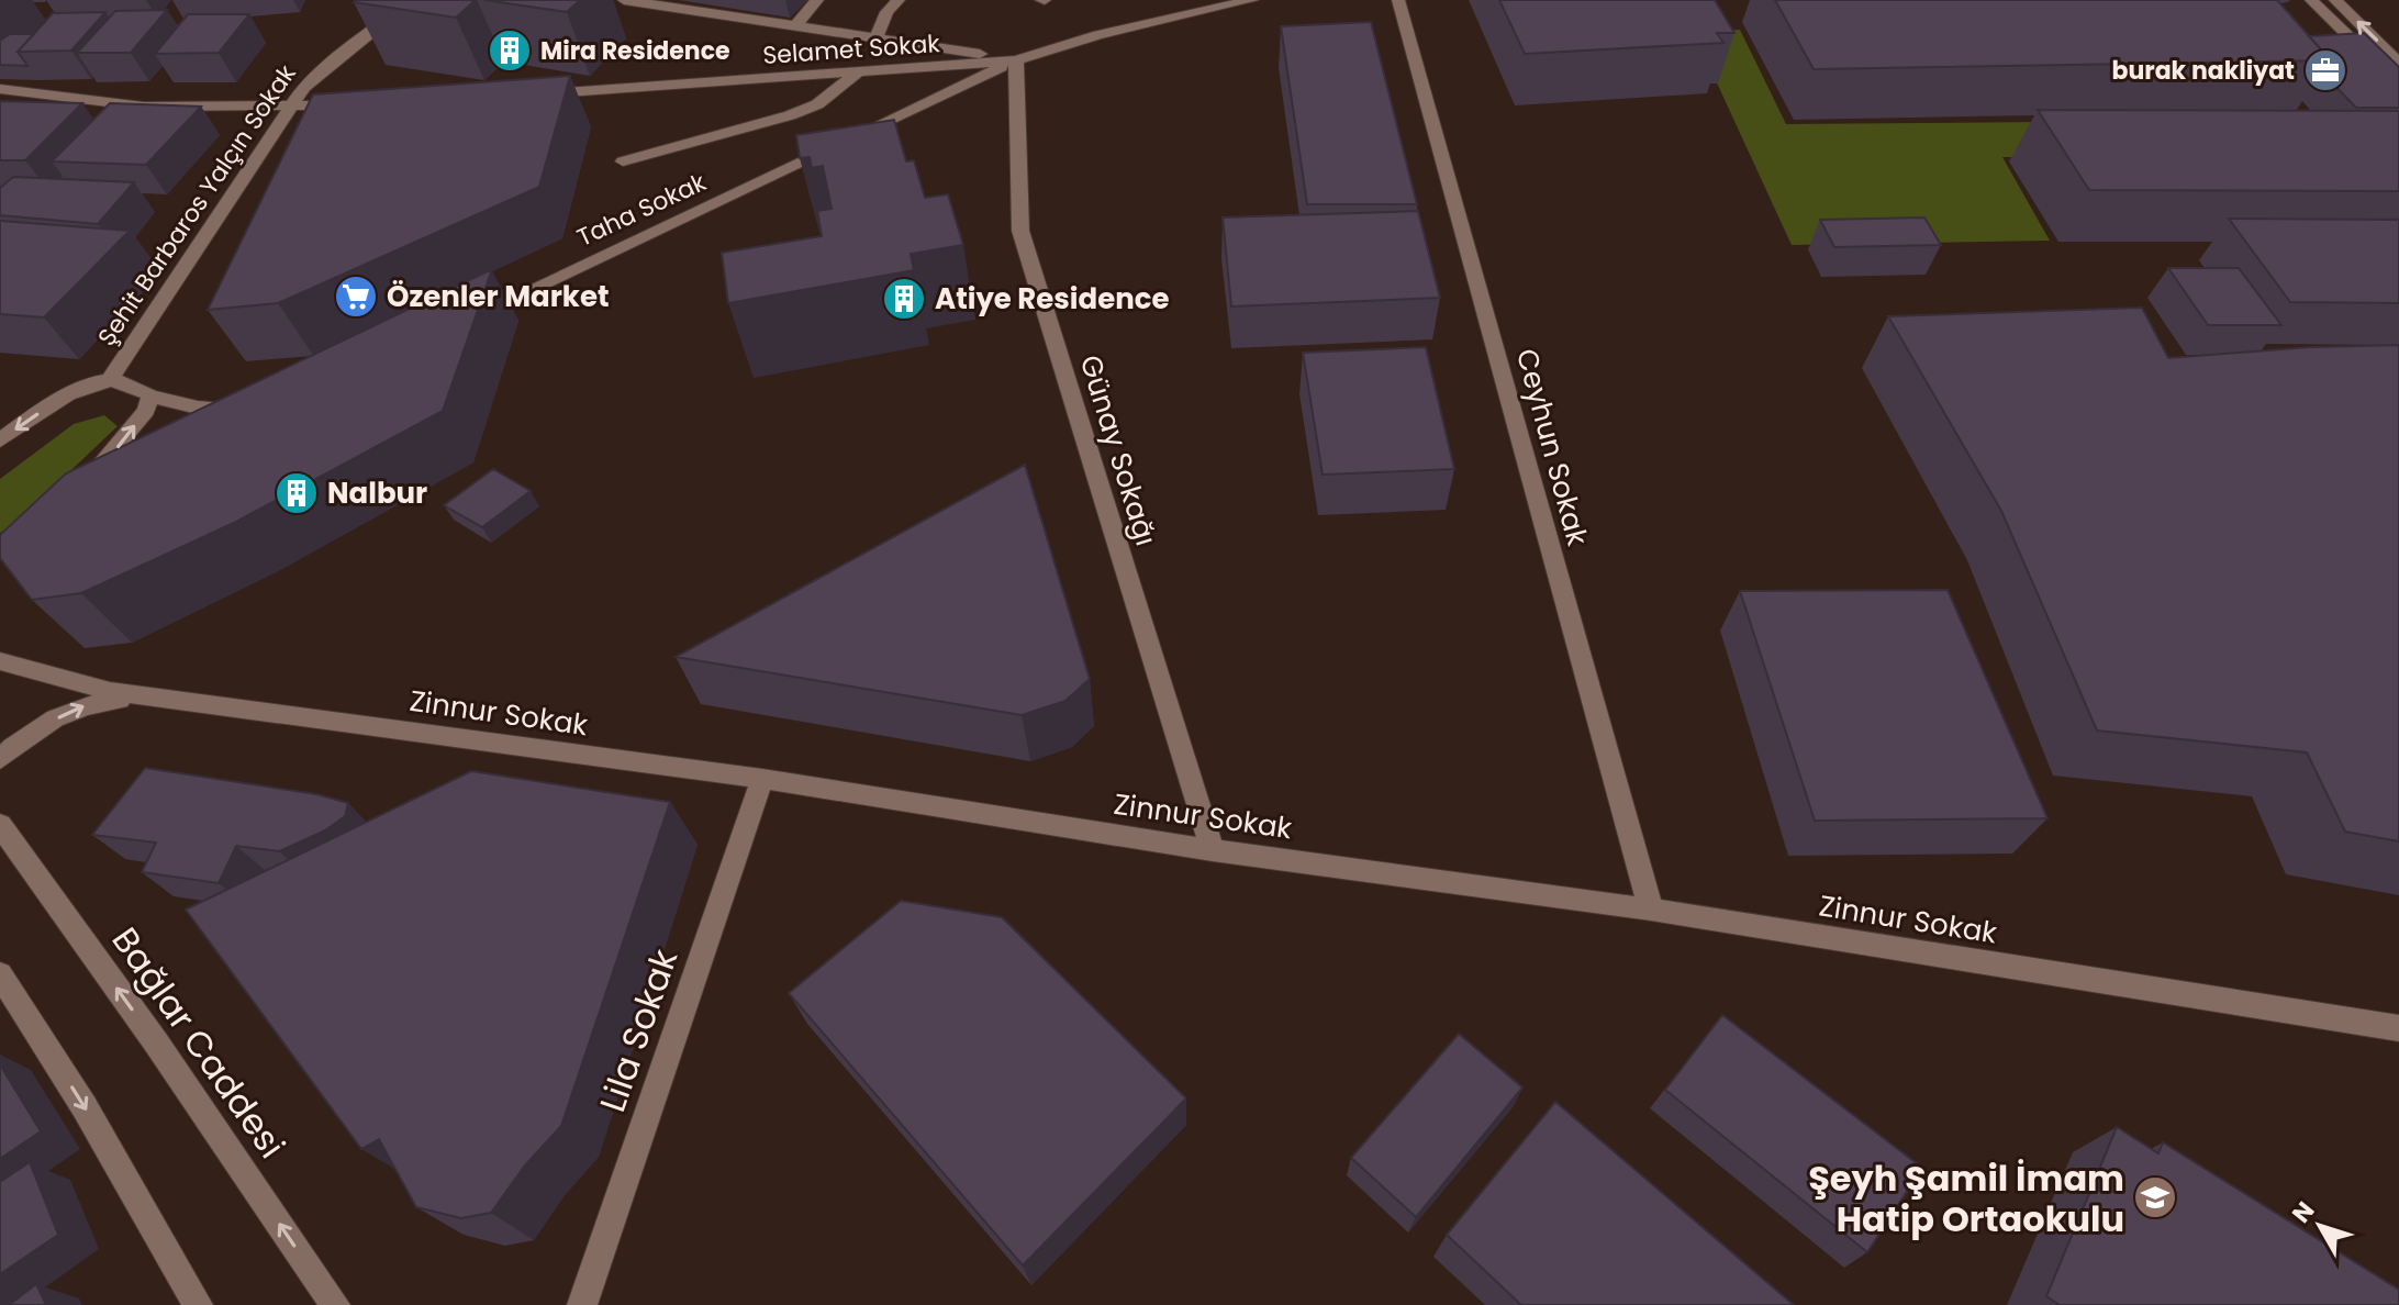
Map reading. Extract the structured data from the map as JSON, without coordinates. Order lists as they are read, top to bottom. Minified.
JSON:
{"streets":{"street":["Selamet Sokak","Şehit Barbaros Yalçın Sokak","Taha Sokak","Ceyhun Sokak","Günay Sokağı","Zinnur Sokak","Lila Sokak","Bağlar Caddesi"]},"crossings":[["Selamet Sokak","Taha Sokak"],["Selamet Sokak","Günay Sokağı"],["Taha Sokak","Günay Sokağı"],["Ceyhun Sokak","Zinnur Sokak"],["Günay Sokağı","Zinnur Sokak"],["Zinnur Sokak","Lila Sokak"]],"places":{"building":["Mira Residence","Atiye Residence","Nalbur"],"office":["burak nakliyat"],"supermarket":["Özenler Market"],"school or university":["Şeyh Şamil İmam Hatip Ortaokulu"]},"north":"top left"}
